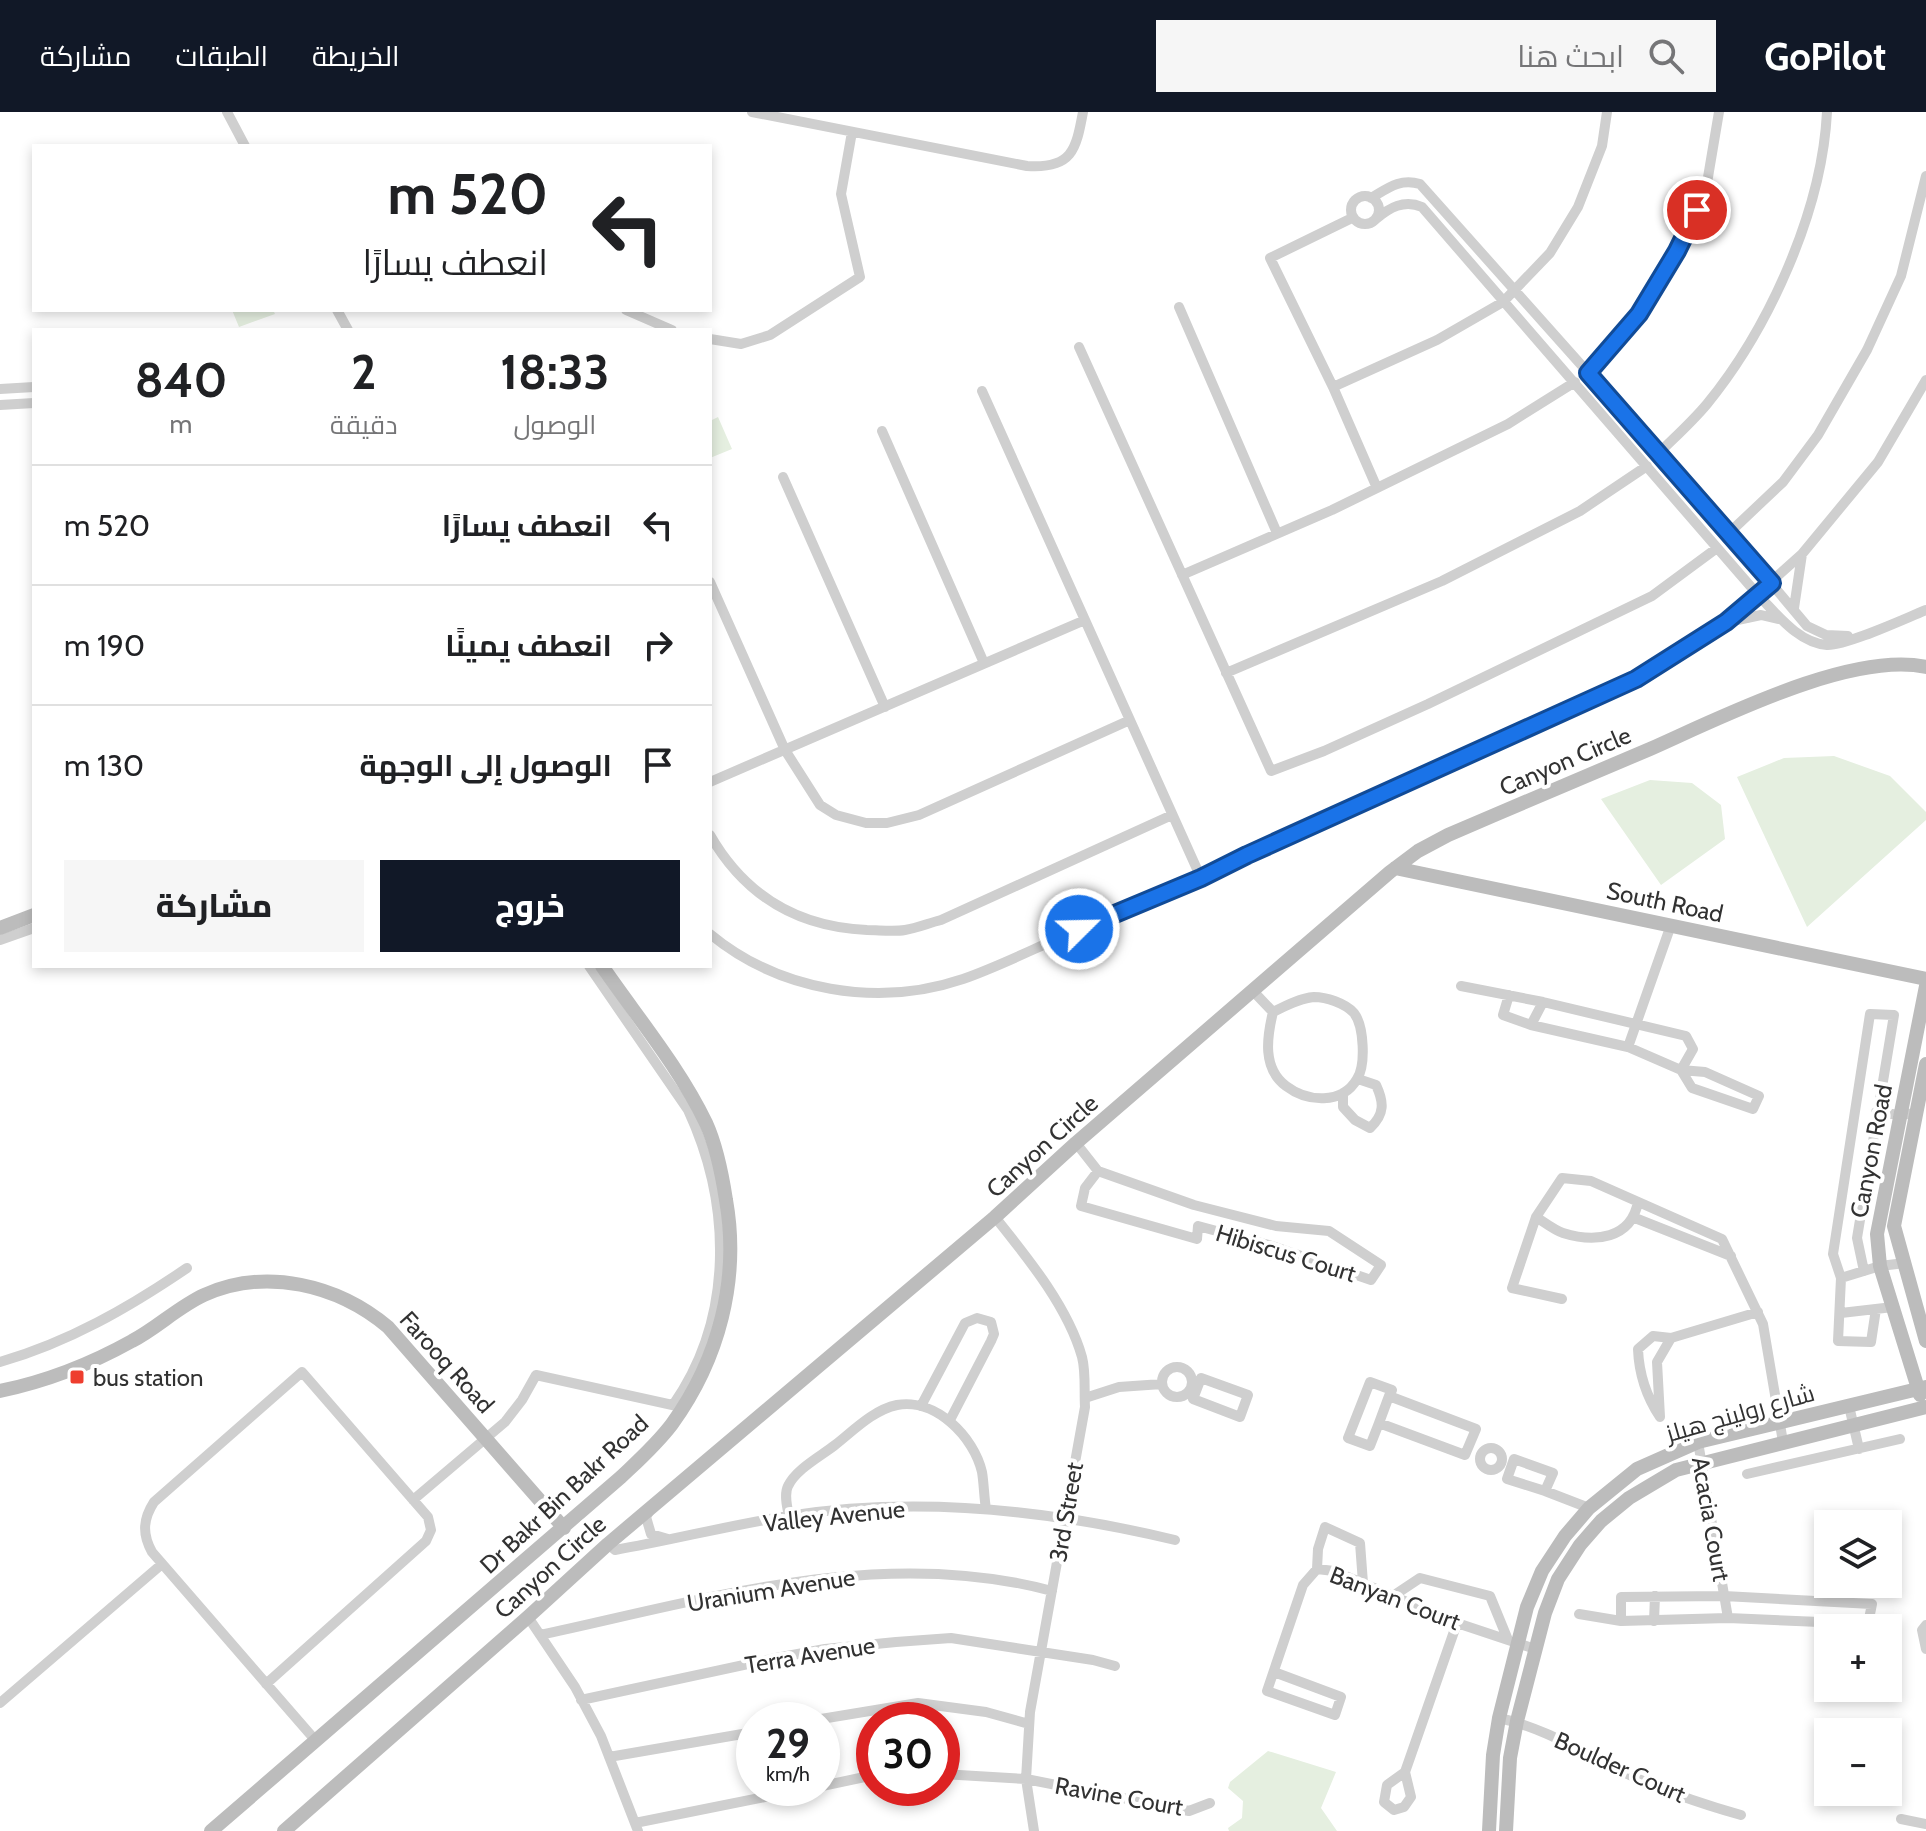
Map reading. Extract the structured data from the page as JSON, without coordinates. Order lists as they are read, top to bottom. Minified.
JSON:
{"streets":{"main road":["Canyon Circle","South Road","Canyon Road","Farooq Road","شارع رولينج هيلز","Dr Bakr Bin Bakr Road"],"street":["Hibiscus Court","3rd Street","Valley Avenue","Acacia Court","Uranium Avenue","Banyan Court","Terra Avenue","Boulder Court","Ravine Court"]},"crossings":[["Canyon Circle","South Road"],["Canyon Circle","3rd Street"],["Canyon Circle","Valley Avenue"],["Canyon Road","شارع رولينج هيلز"],["Farooq Road","Dr Bakr Bin Bakr Road"],["شارع رولينج هيلز","Acacia Court"],["شارع رولينج هيلز","Banyan Court"],["شارع رولينج هيلز","Boulder Court"],["3rd Street","Valley Avenue"],["3rd Street","Uranium Avenue"],["3rd Street","Terra Avenue"],["3rd Street","Ravine Court"]],"places":{"transit":["bus station"]},"page":{"header":"GoPilot","search":"ابحث هنا","nav":["الخريطة","الطبقات","مشاركة"],"turn":["520 m","انعطف يسارًا"],"eta":["18:33","الوصول","2","دقيقة","840","m"],"list":[{"name":"انعطف يسارًا","value":"520 m"},{"name":"انعطف يمينًا","value":"190 m"},{"name":"الوصول إلى الوجهة","value":"130 m"}],"buttons":["خروج","مشاركة"],"map_buttons":["+","−"],"speed":"29 km/h","limit":"30"}}
